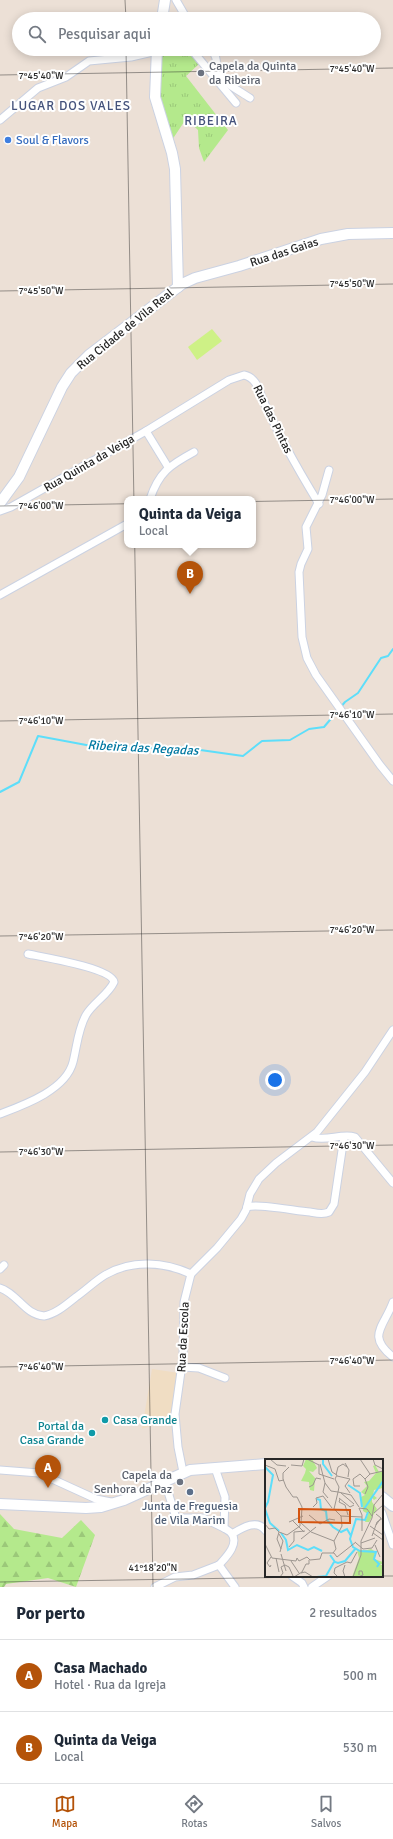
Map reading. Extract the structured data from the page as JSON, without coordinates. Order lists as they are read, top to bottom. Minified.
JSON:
{"streets":{"street":["Rua das Gaias","Rua Cidade de Vila Real","Rua das Pintas","Rua Quinta da Veiga","Rua da Escola"]},"crossings":[["Rua das Gaias","Rua Cidade de Vila Real"],["Rua das Pintas","Rua Quinta da Veiga"]],"districts":["LUGAR DOS VALES","RIBEIRA"],"water":["Ribeira das Regadas"],"places":["Capela da Quinta da Ribeira","Soul & Flavors","Casa Grande","Portal da Casa Grande","Capela da Senhora da Paz","Junta de Freguesia de Vila Marim"],"page":{"search":"Pesquisar aqui","popup":["Quinta da Veiga","Local"],"pins":["B","A"],"heading":["Por perto","2 resultados"],"list":[{"mark":"A","name":"Casa Machado","note":"Hotel · Rua da Igreja","value":"500 m"},{"mark":"B","name":"Quinta da Veiga","note":"Local","value":"530 m"}],"nav":["Mapa","Rotas","Salvos"]},"coordinates":["7°45'40\"W","7°45'50\"W","7°46'00\"W","7°46'10\"W","7°46'20\"W","7°46'30\"W","7°46'40\"W","41°18'20\"N"]}
